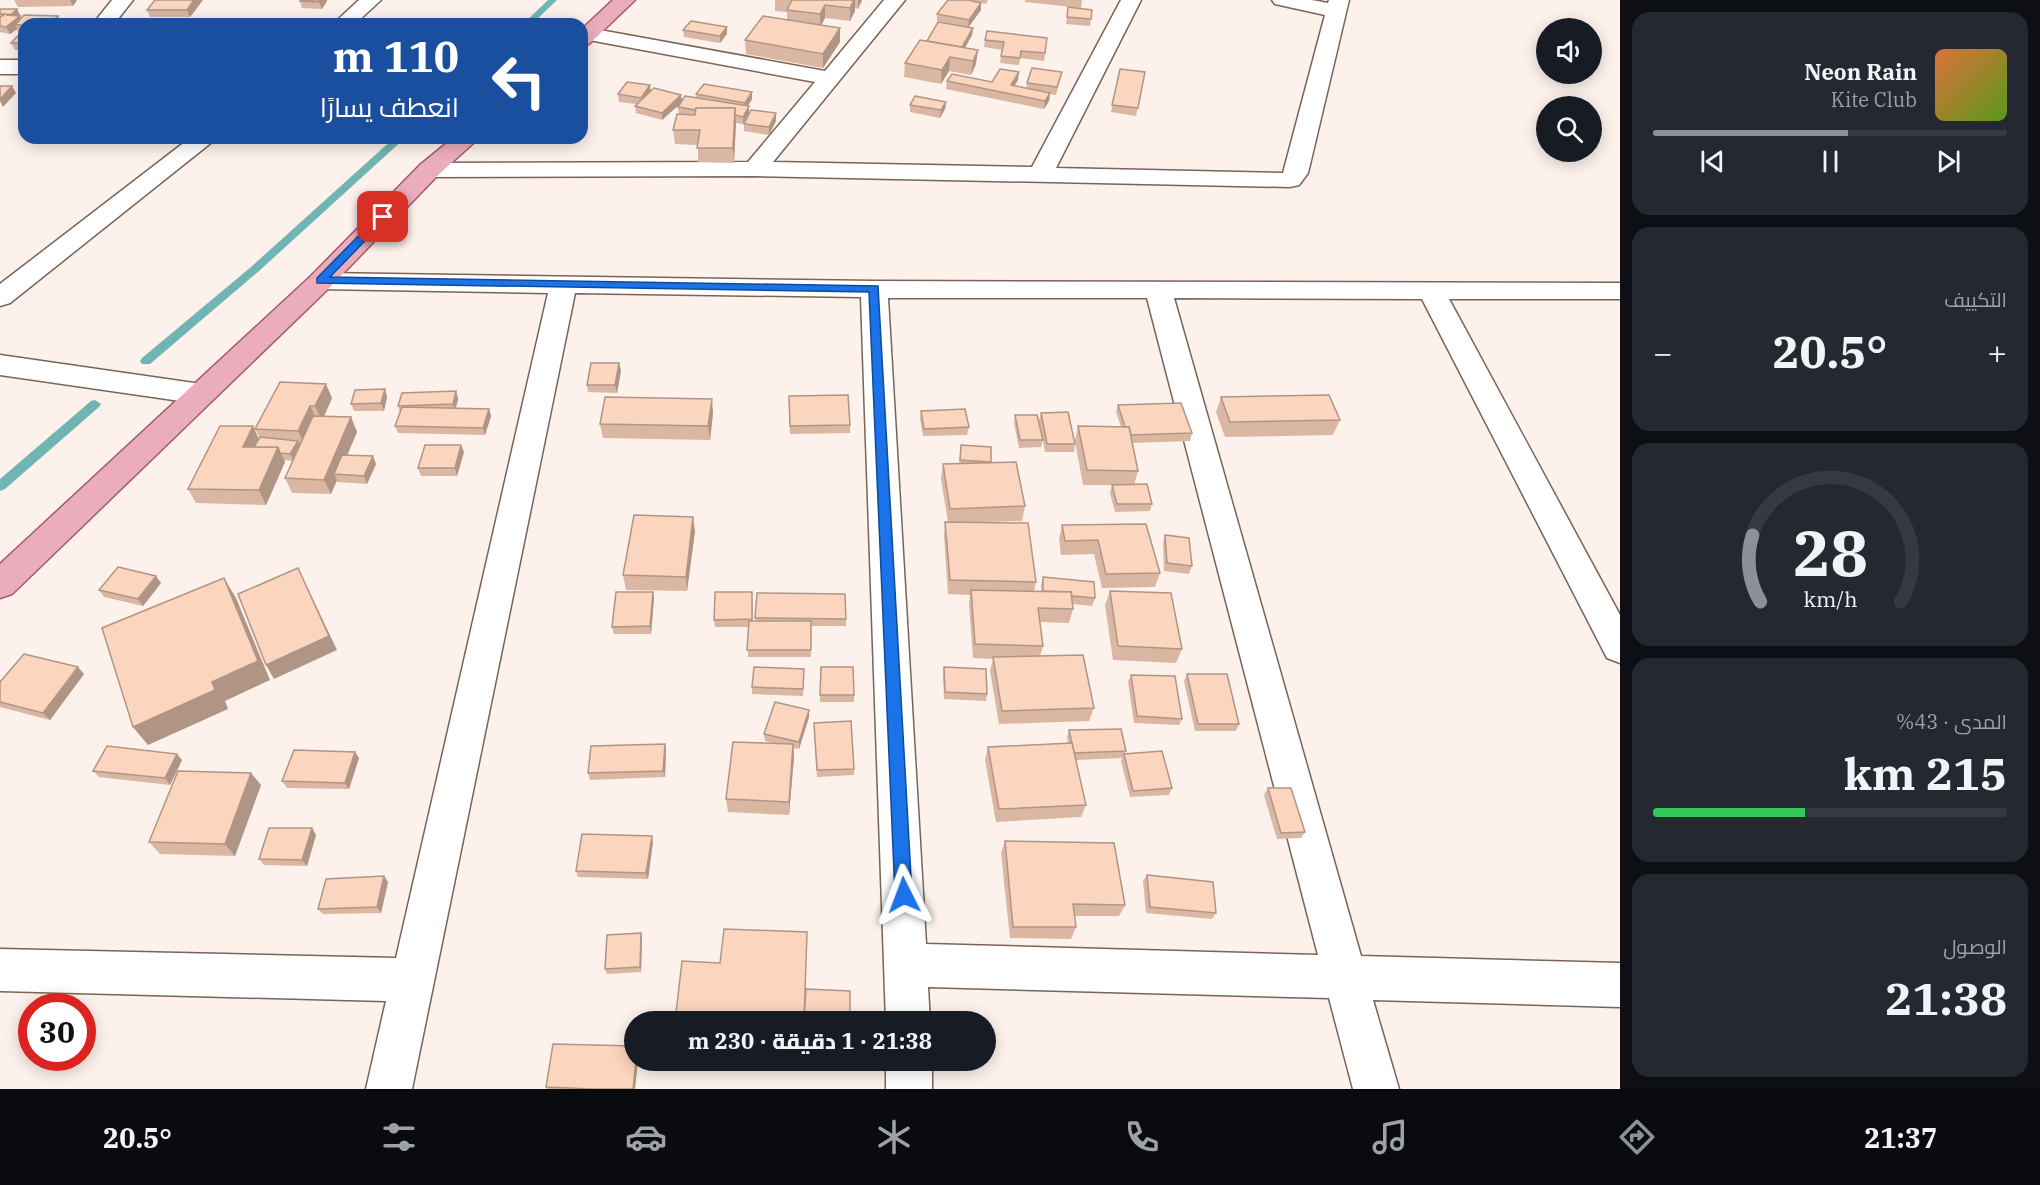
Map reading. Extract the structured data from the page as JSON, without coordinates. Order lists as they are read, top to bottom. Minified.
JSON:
{"page":{"turn":["110 m","انعطف يسارًا"],"song":["Neon Rain","Kite Club"],"tile":["التكييف",["المدى · 43%","215 km"],["الوصول","21:38"]],"heat":["−","20.5°","+"],"limit":"30","trip":"21:38 · 1 دقيقة · 230 m","tabs":["21:37","20.5°"],"gauge":["28","km/h"]}}
